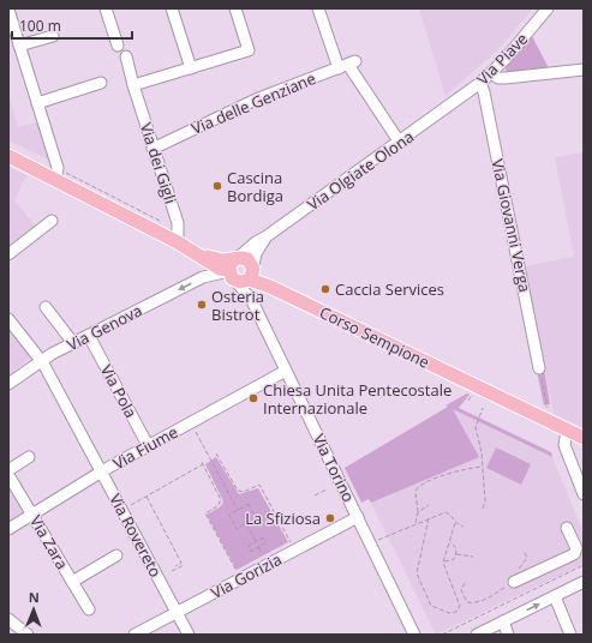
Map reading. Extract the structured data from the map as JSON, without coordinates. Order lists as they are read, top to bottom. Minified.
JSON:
{"streets":{"main road":["Corso Sempione"],"street":["Via Piave","Via delle Genziane","Via dei Gigli","Via Olgiate Olona","Via Giovanni Verga","Via Genova","Via Pola","Via Fiume","Via Torino","Via Rovereto","Via Zara","Via Gorizia"]},"crossings":[["Via Piave","Via Olgiate Olona"],["Via Piave","Via Giovanni Verga"],["Via delle Genziane","Via dei Gigli"],["Via Olgiate Olona","Via Genova"],["Via Olgiate Olona","Corso Sempione"],["Via Olgiate Olona","Via Torino"],["Via Genova","Corso Sempione"],["Via Genova","Via Pola"],["Via Genova","Via Torino"],["Via Genova","Via Rovereto"],["Corso Sempione","Via Torino"],["Via Pola","Via Fiume"],["Via Fiume","Via Torino"],["Via Fiume","Via Rovereto"],["Via Fiume","Via Zara"],["Via Torino","Via Gorizia"],["Via Rovereto","Via Gorizia"]],"one_way":["Via Genova"],"places":["Cascina Bordiga","Caccia Services","Osteria Bistrot","Chiesa Unita Pentecostale Internazionale","La Sfiziosa"],"scale_bar":"100 m","north":"top"}
